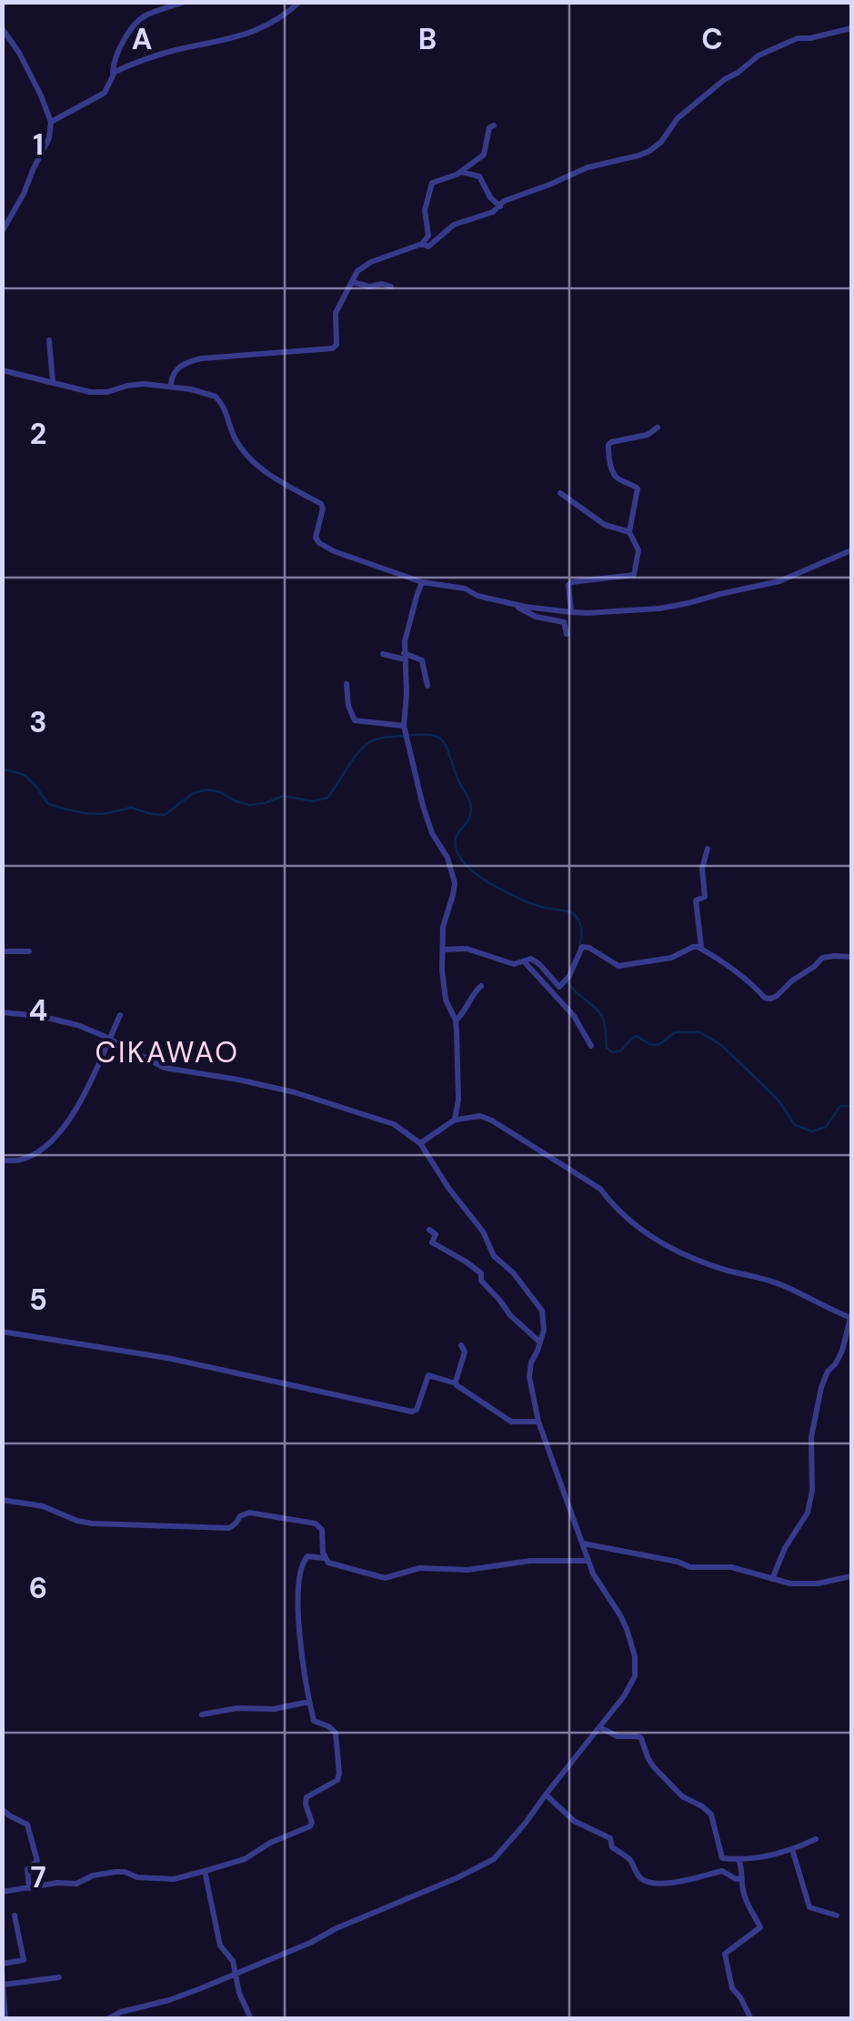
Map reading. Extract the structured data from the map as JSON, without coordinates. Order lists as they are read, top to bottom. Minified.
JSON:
{"districts":["CIKAWAO"],"grid":{"columns":["A","B","C"],"rows":["1","2","3","4","5","6","7"]}}
